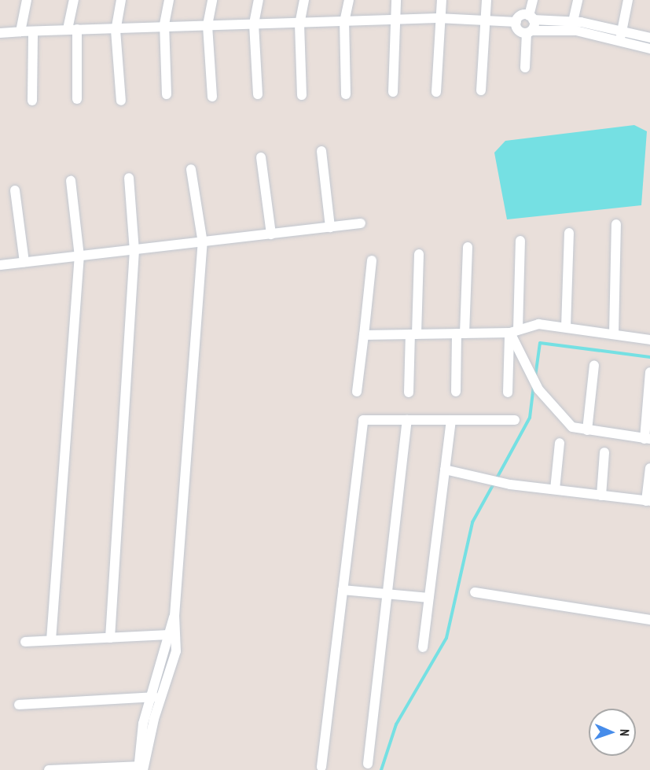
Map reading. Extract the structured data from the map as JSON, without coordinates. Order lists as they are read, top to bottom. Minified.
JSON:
{"north":"right"}
